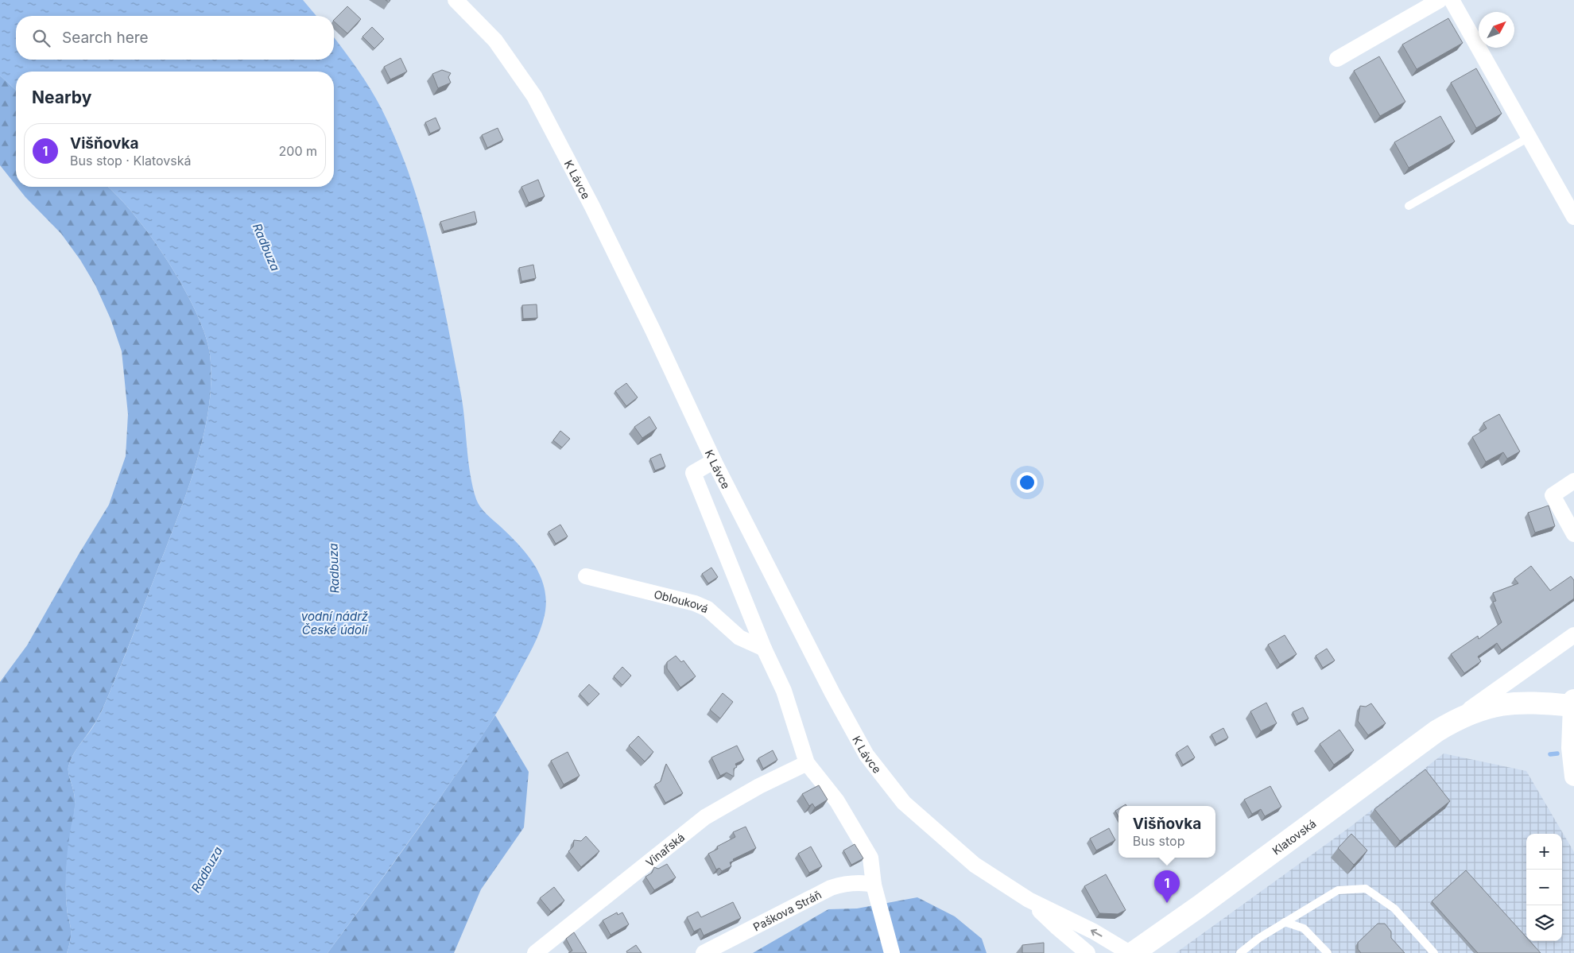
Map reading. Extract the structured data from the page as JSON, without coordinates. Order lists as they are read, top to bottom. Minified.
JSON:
{"streets":{"main road":["Klatovská"],"street":["K Lávce","Oblouková","Vinařská","Paškova Stráň"]},"water":["Radbuza","vodní nádrž České údolí"],"north":"top right","page":{"search":"Search here","heading":"Nearby","list":[{"mark":"1","name":"Višňovka","note":"Bus stop · Klatovská","value":"200 m"}],"popup":["Višňovka","Bus stop"],"map_buttons":["+","−"],"pins":"1"}}
